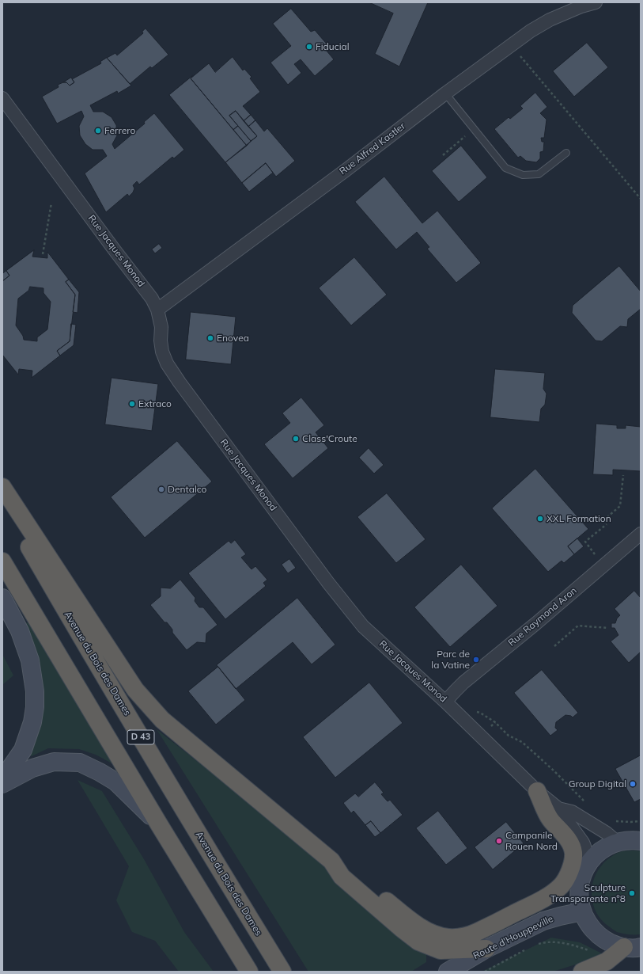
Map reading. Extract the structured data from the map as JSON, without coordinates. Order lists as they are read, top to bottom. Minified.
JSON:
{"streets":{"highway":["Avenue du Bois des Dames","D 43"],"main road":["Route d'Houppeville"],"street":["Rue Alfred Kastler","Rue Jacques Monod","Rue Raymond Aron"]},"crossings":[["Rue Alfred Kastler","Rue Jacques Monod"],["Rue Jacques Monod","Rue Raymond Aron"]],"places":["Fiducial","Ferrero","Enovea","Extraco","Class'Croute","Dentalco","XXL Formation","Parc de la Vatine","Group Digital","Campanile Rouen Nord","Sculpture Transparente n°8"]}
